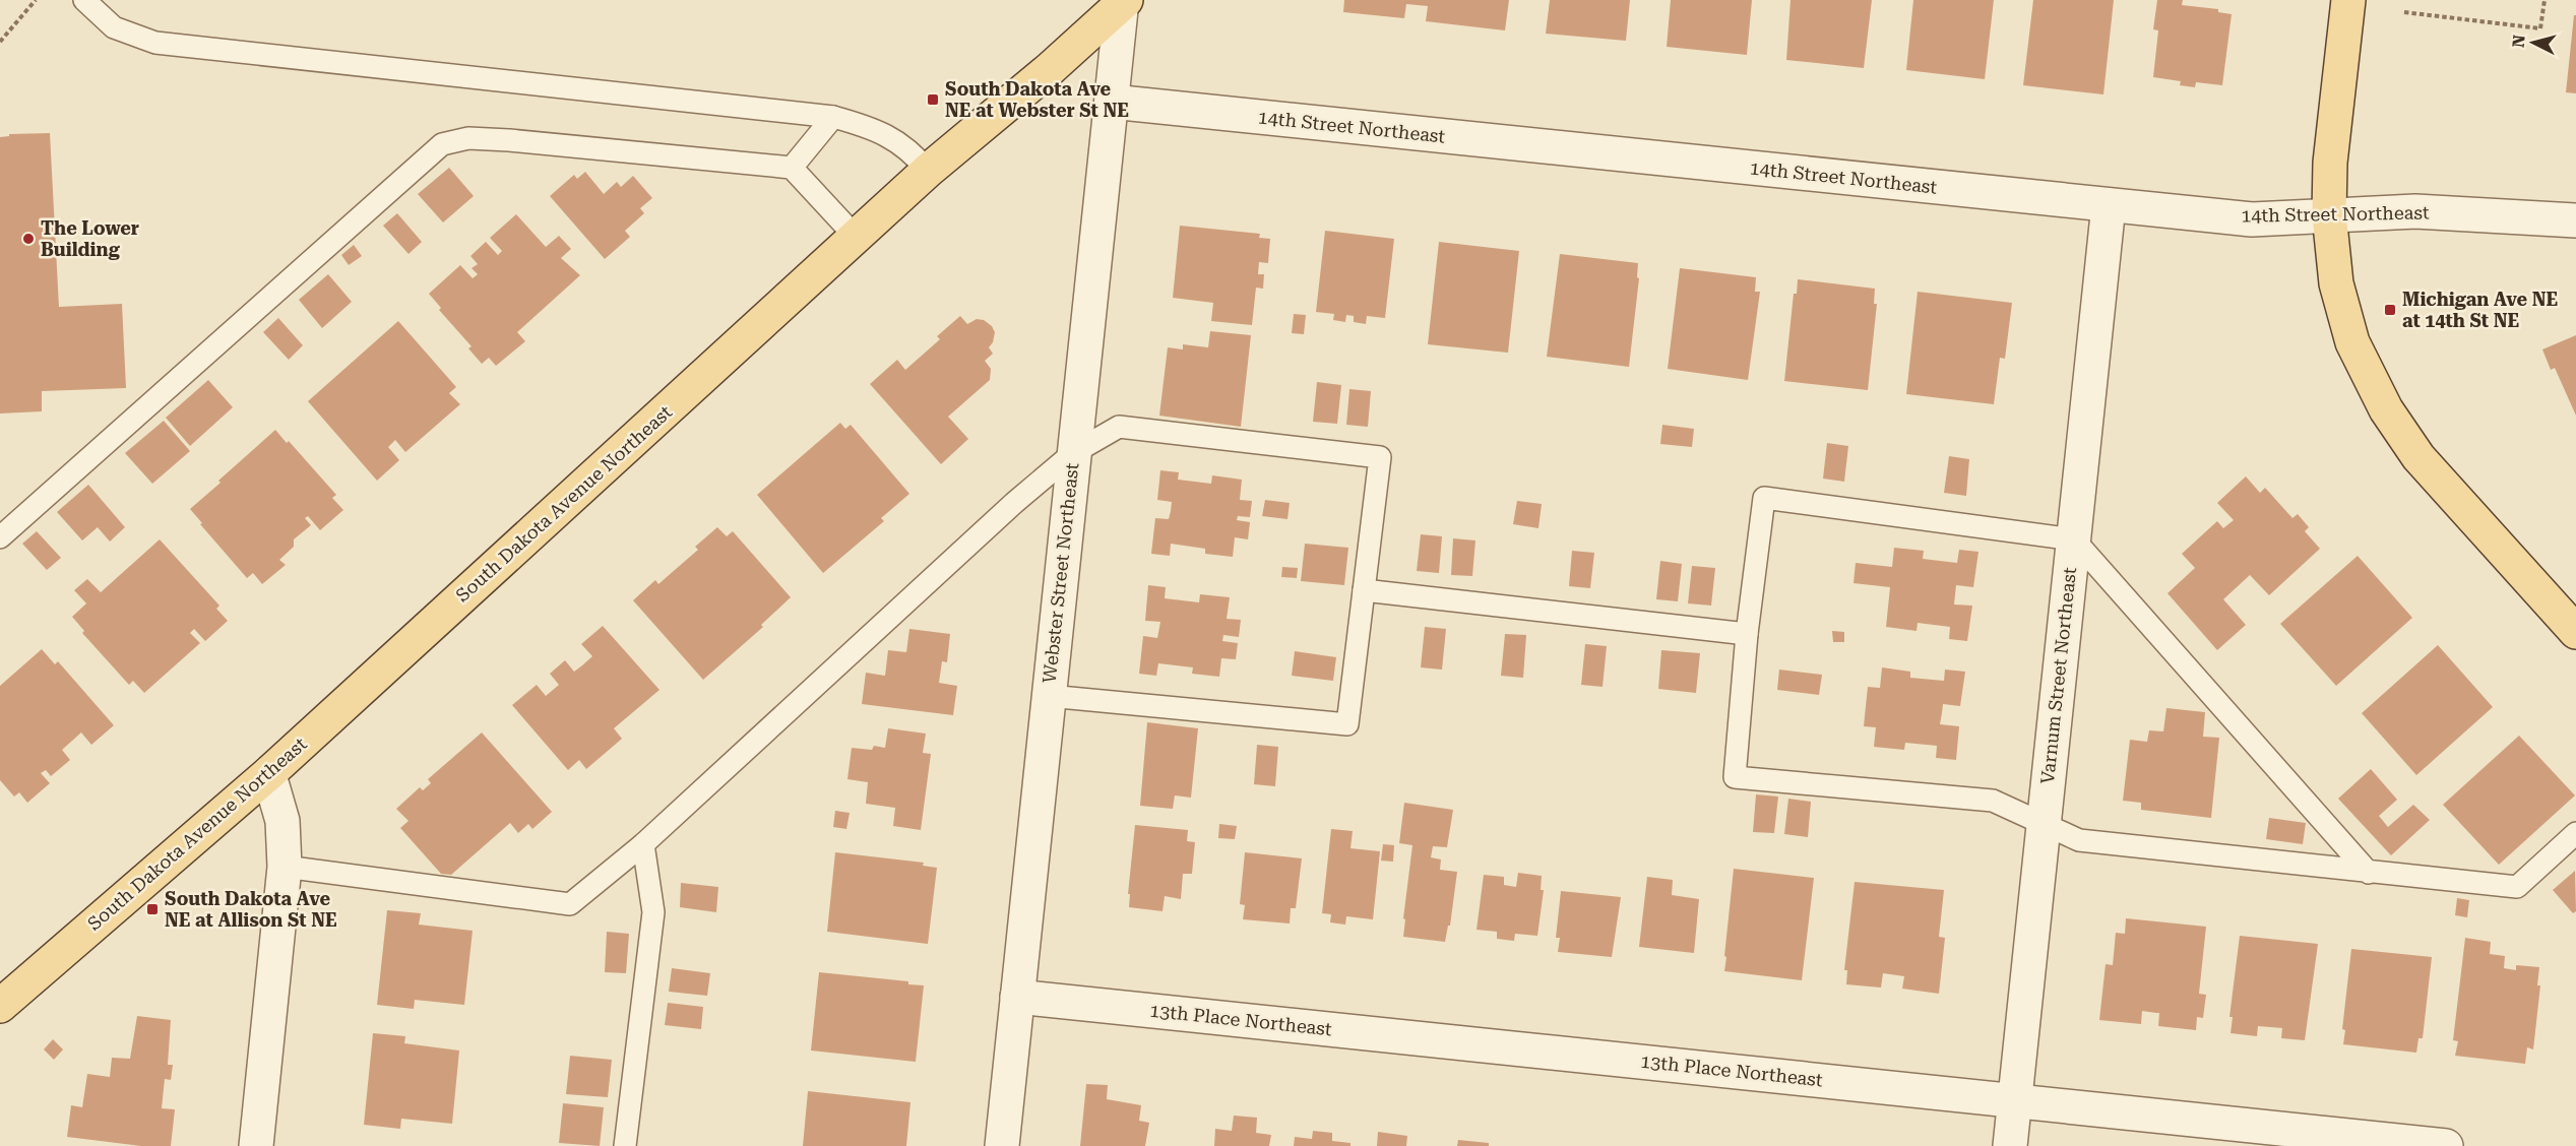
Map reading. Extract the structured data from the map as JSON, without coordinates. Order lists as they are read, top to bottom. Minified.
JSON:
{"streets":{"main road":["South Dakota Avenue Northeast"],"street":["14th Street Northeast","Webster Street Northeast","Varnum Street Northeast","13th Place Northeast"]},"crossings":[["14th Street Northeast","Webster Street Northeast"],["14th Street Northeast","Varnum Street Northeast"],["South Dakota Avenue Northeast","Webster Street Northeast"],["Webster Street Northeast","13th Place Northeast"],["Varnum Street Northeast","13th Place Northeast"]],"places":{"transit":["South Dakota Ave NE at Webster St NE","Michigan Ave NE at 14th St NE","South Dakota Ave NE at Allison St NE"],"other":["The Lower Building"]},"north":"left"}
